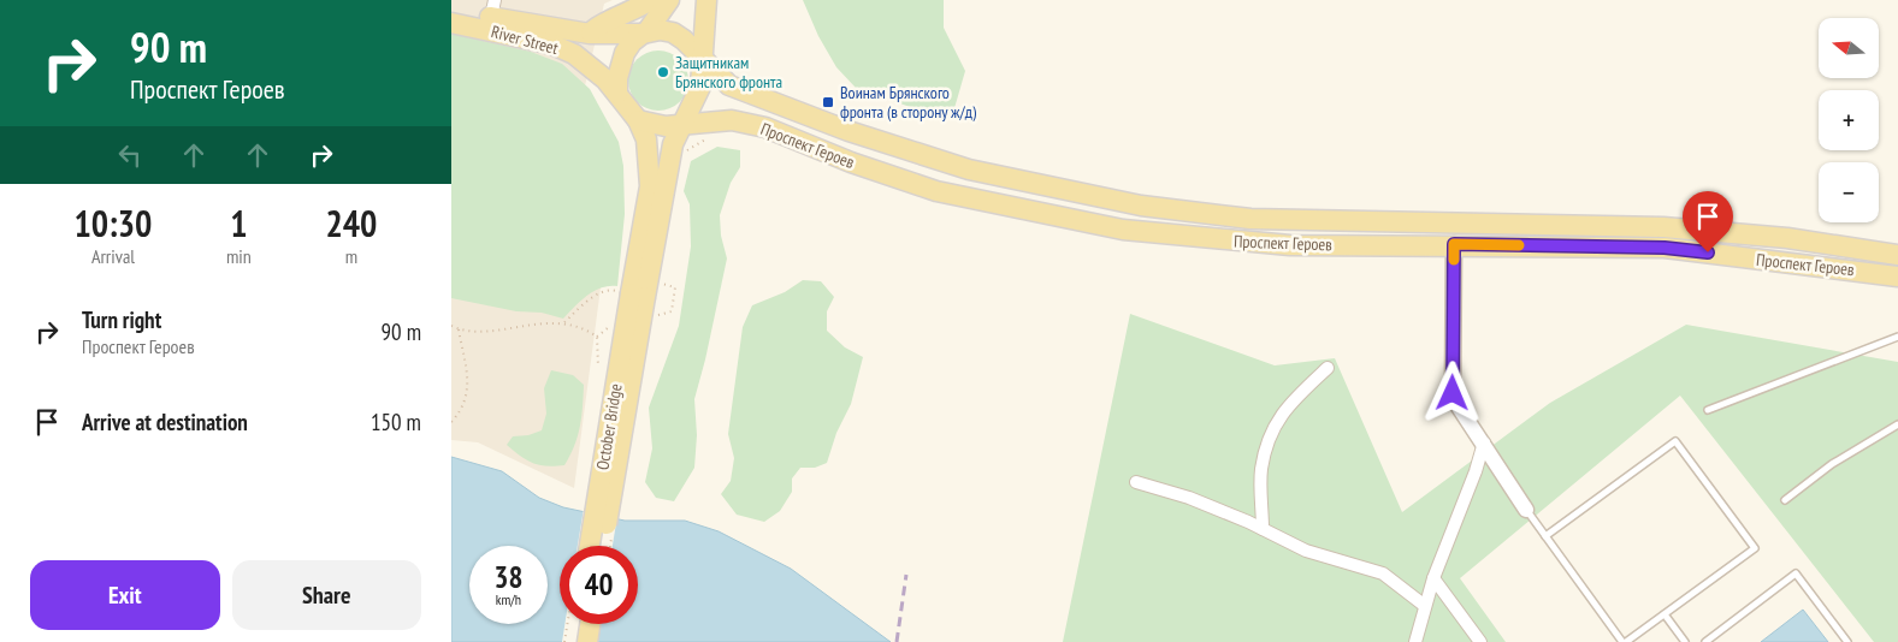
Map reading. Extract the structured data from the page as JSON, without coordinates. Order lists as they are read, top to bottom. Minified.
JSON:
{"streets":{"main road":["River Street","Проспект Героев","October Bridge"]},"crossings":[["River Street","Проспект Героев"]],"places":{"other":["Защитникам Брянского фронта"],"transit":["Воинам Брянского фронта (в сторону ж/д)"]},"north":"left","page":{"turn":["90 m","Проспект Героев"],"map_buttons":["+","−"],"eta":["10:30","Arrival","1","min","240","m"],"list":[{"name":"Turn right","note":"Проспект Героев","value":"90 m"},{"name":"Arrive at destination","value":"150 m"}],"speed":"38 km/h","limit":"40","buttons":["Exit","Share"]}}
